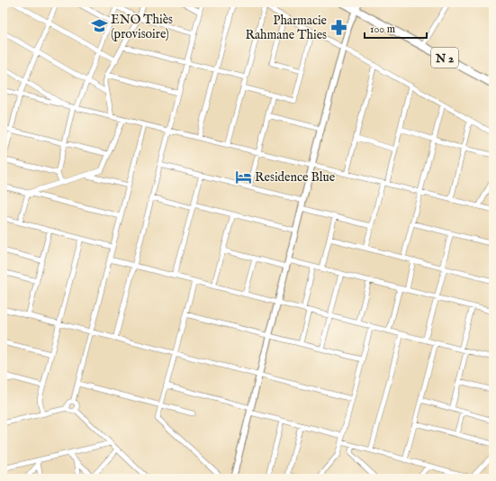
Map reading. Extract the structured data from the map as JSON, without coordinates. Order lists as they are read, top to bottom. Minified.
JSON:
{"streets":{"highway":["N 2"]},"places":{"school or university":["ENO Thiès (provisoire)"],"pharmacy":["Pharmacie Rahmane Thies"],"hotel":["Residence Blue"]},"scale_bar":"100 m"}
